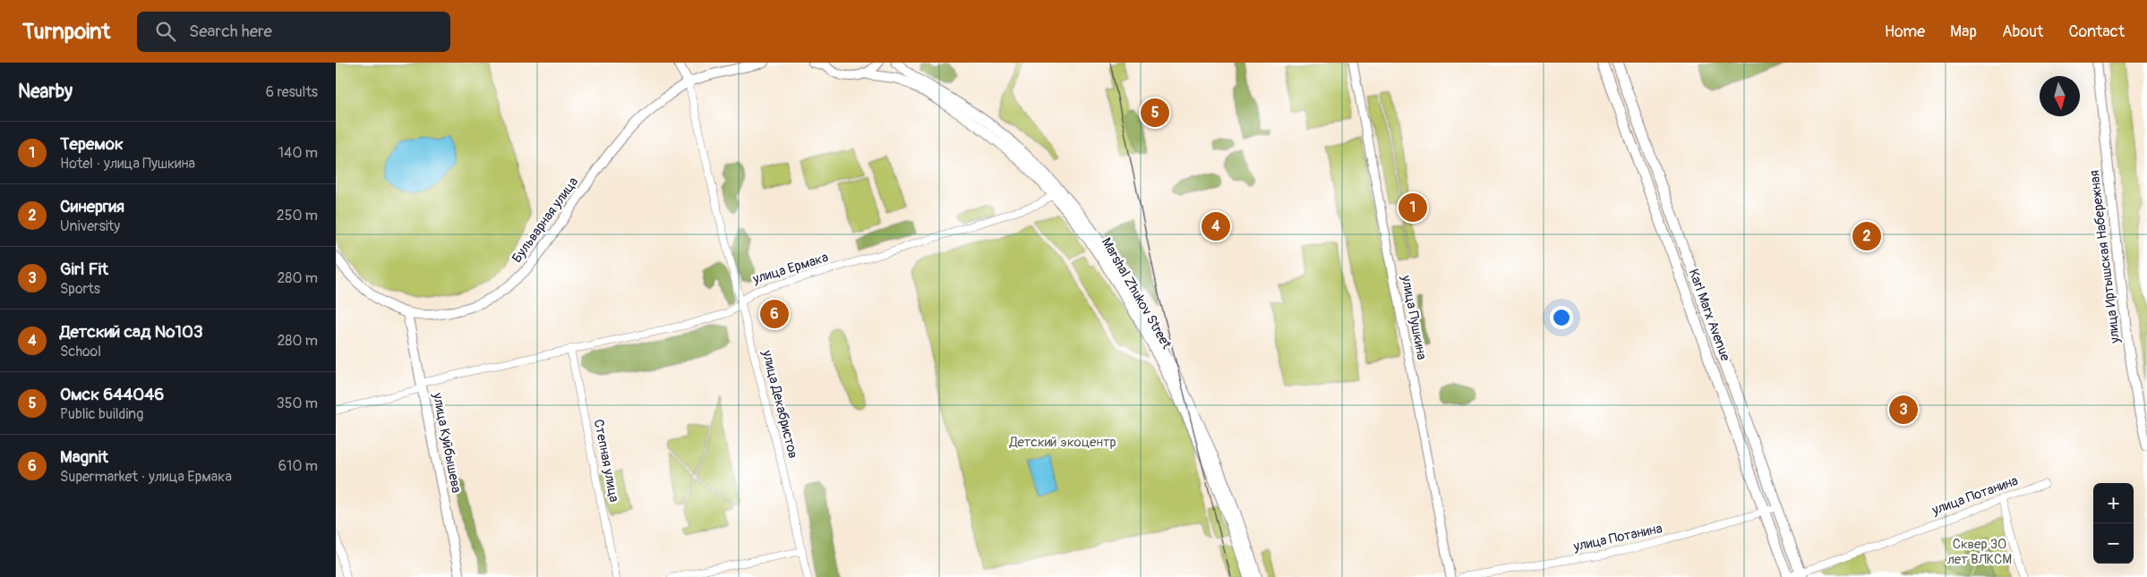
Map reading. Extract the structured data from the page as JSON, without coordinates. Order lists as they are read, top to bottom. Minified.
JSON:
{"streets":{"main road":["Бульварная улица","улица Иртышская Набережная","Marshal Zhukov Street","Karl Marx Avenue","улица Куйбышева"],"street":["улица Ермака","улица Пушкина","улица Декабристов","Степная улица","улица Потанина"]},"crossings":[["Бульварная улица","улица Декабристов"],["Бульварная улица","улица Куйбышева"],["улица Ермака","Marshal Zhukov Street"],["улица Ермака","улица Декабристов"],["улица Ермака","улица Куйбышева"],["улица Ермака","Степная улица"],["Karl Marx Avenue","улица Потанина"]],"parks":["Детский экоцентр","Сквер 30 лет ВЛКСМ"],"north":"bottom","page":{"header":"Turnpoint","search":"Search here","nav":["Home","Map","About","Contact"],"heading":["Nearby","6 results"],"pins":["5","1","4","2","6","3"],"list":[{"mark":"1","name":"Теремок","note":"Hotel · улица Пушкина","value":"140 m"},{"mark":"2","name":"Синергия","note":"University","value":"250 m"},{"mark":"3","name":"Girl Fit","note":"Sports","value":"280 m"},{"mark":"4","name":"Детский сад №103","note":"School","value":"280 m"},{"mark":"5","name":"Омск 644046","note":"Public building","value":"350 m"},{"mark":"6","name":"Magnit","note":"Supermarket · улица Ермака","value":"610 m"}],"map_buttons":["+","−"]}}
